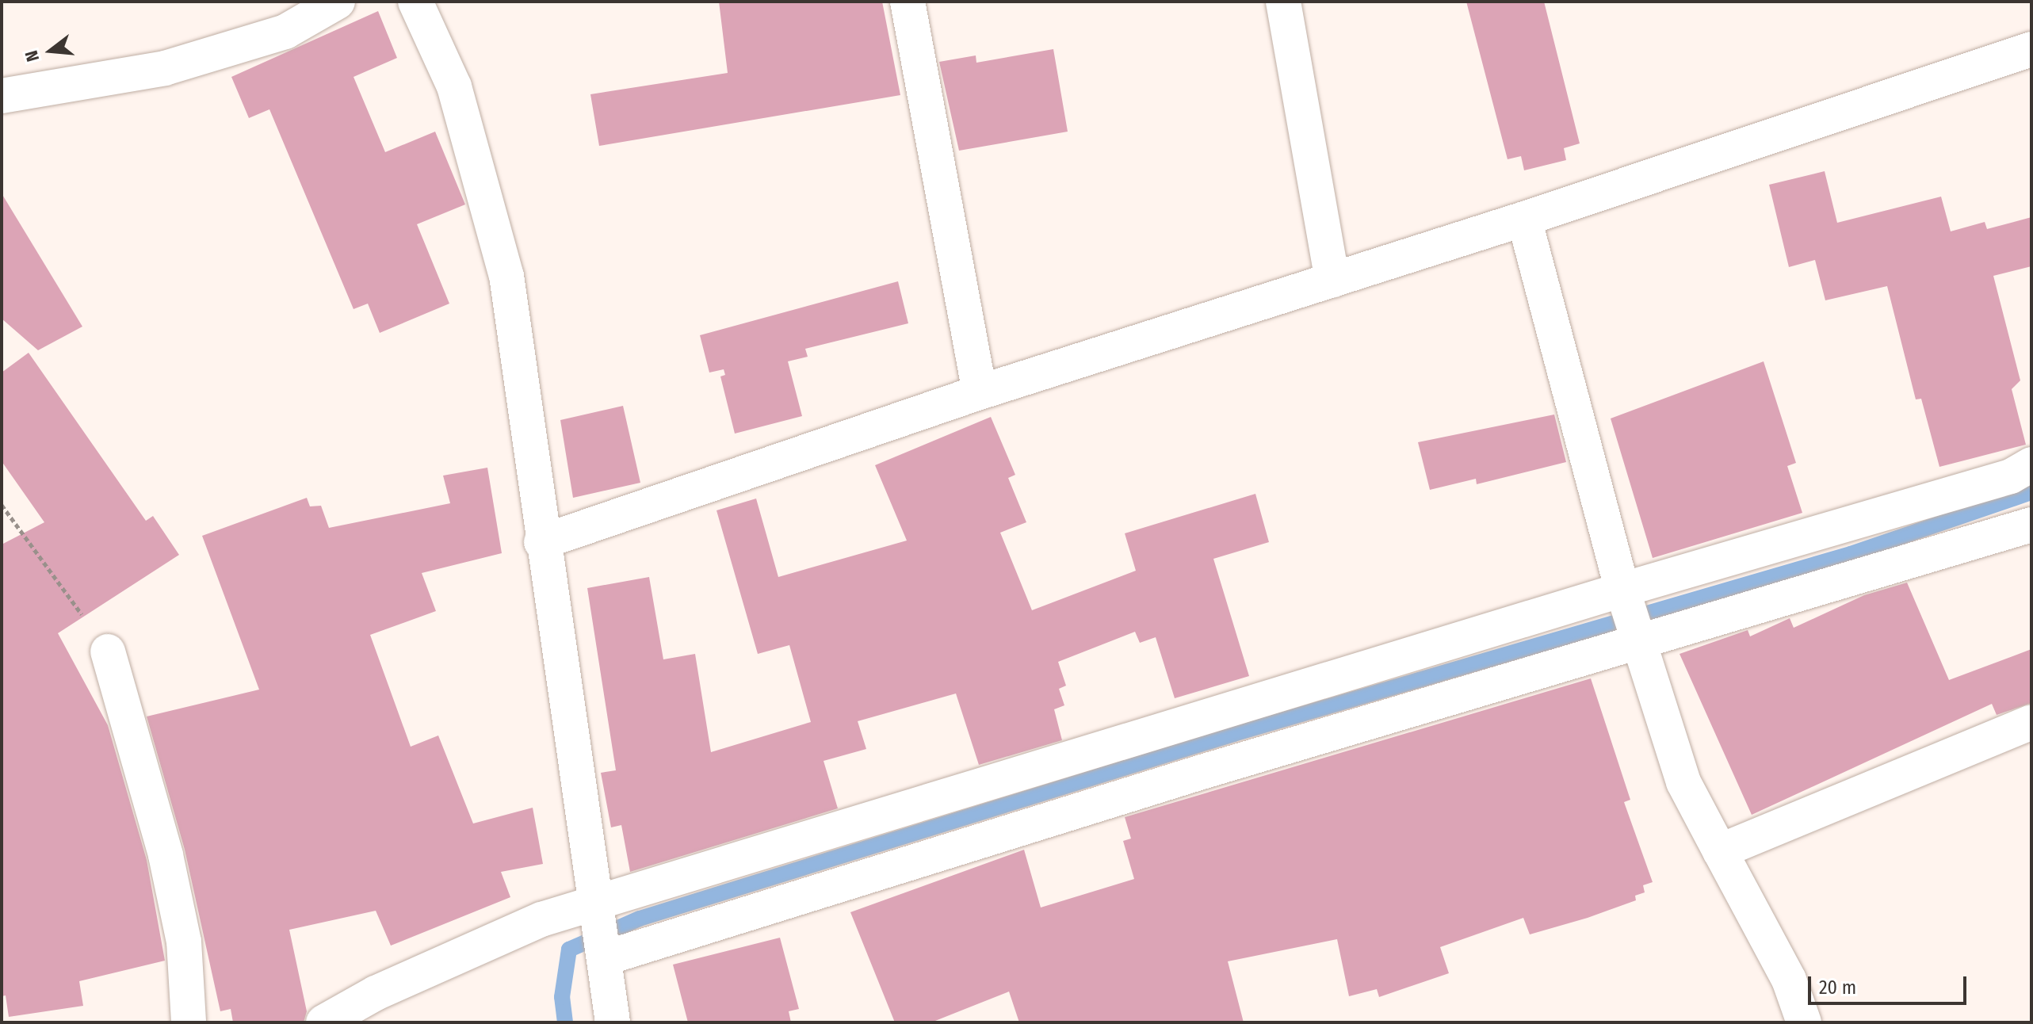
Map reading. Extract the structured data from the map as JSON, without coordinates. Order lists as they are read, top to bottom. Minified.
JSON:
{"scale_bar":"20 m","north":"left"}
